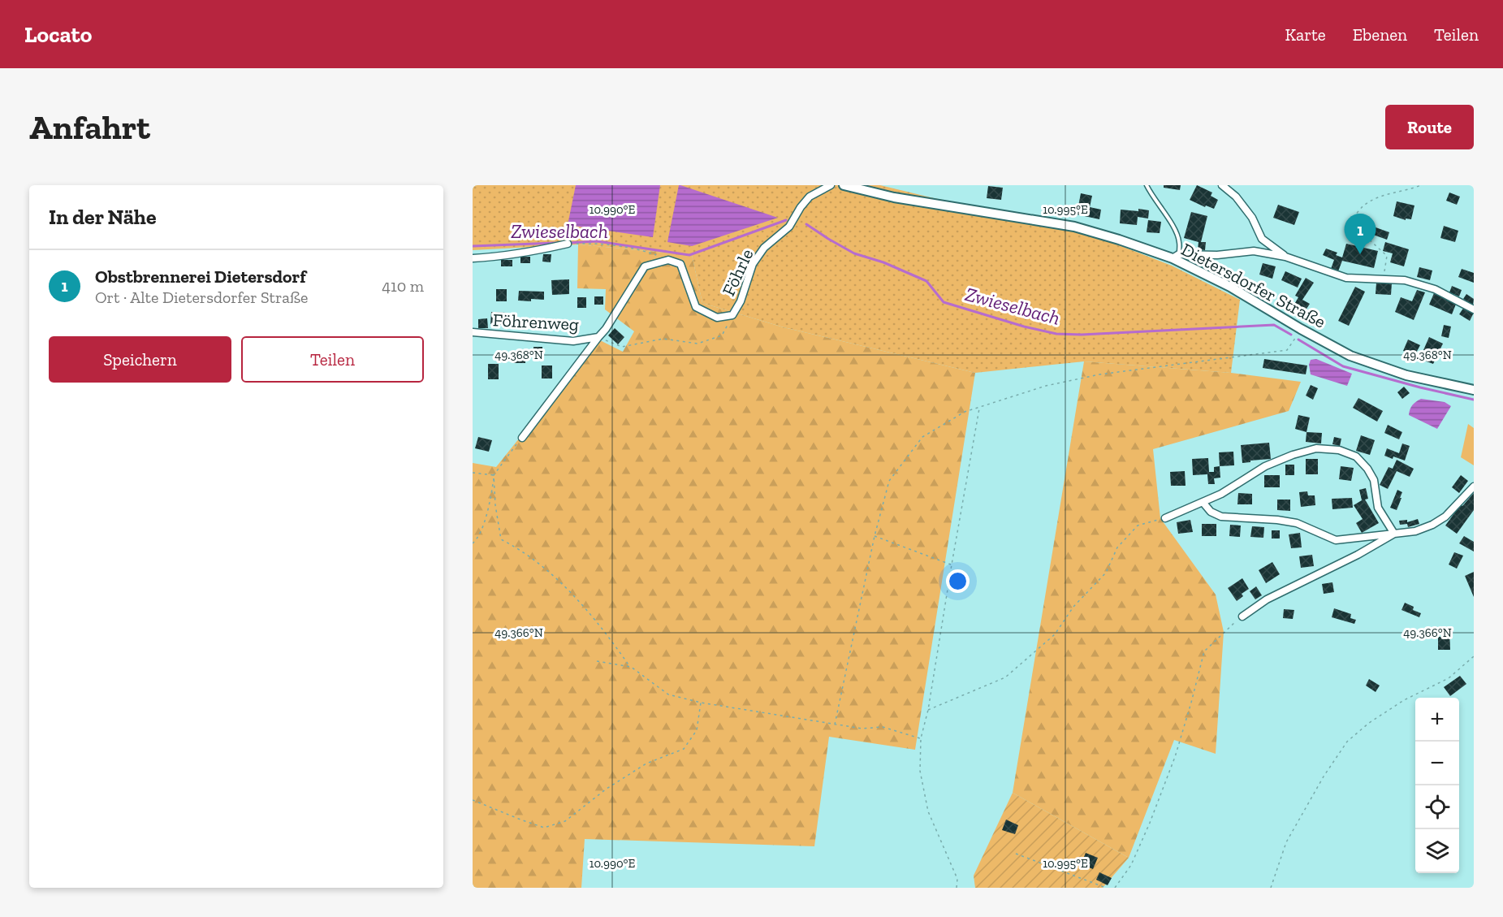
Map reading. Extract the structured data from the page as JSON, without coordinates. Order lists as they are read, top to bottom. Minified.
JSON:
{"streets":{"street":["Föhrle","Dietersdorfer Straße","Föhrenweg"]},"crossings":[["Föhrle","Föhrenweg"]],"water":["Zwieselbach"],"page":{"header":"Locato","nav":["Karte","Ebenen","Teilen"],"buttons":["Route",["Speichern","Teilen"]],"title":"Anfahrt","heading":"In der Nähe","pins":"1","list":[{"mark":"1","name":"Obstbrennerei Dietersdorf","note":"Ort · Alte Dietersdorfer Straße","value":"410 m"}],"map_buttons":["+","−"]},"coordinates":["10.990°E","10.995°E","49.368°N","49.366°N"]}
